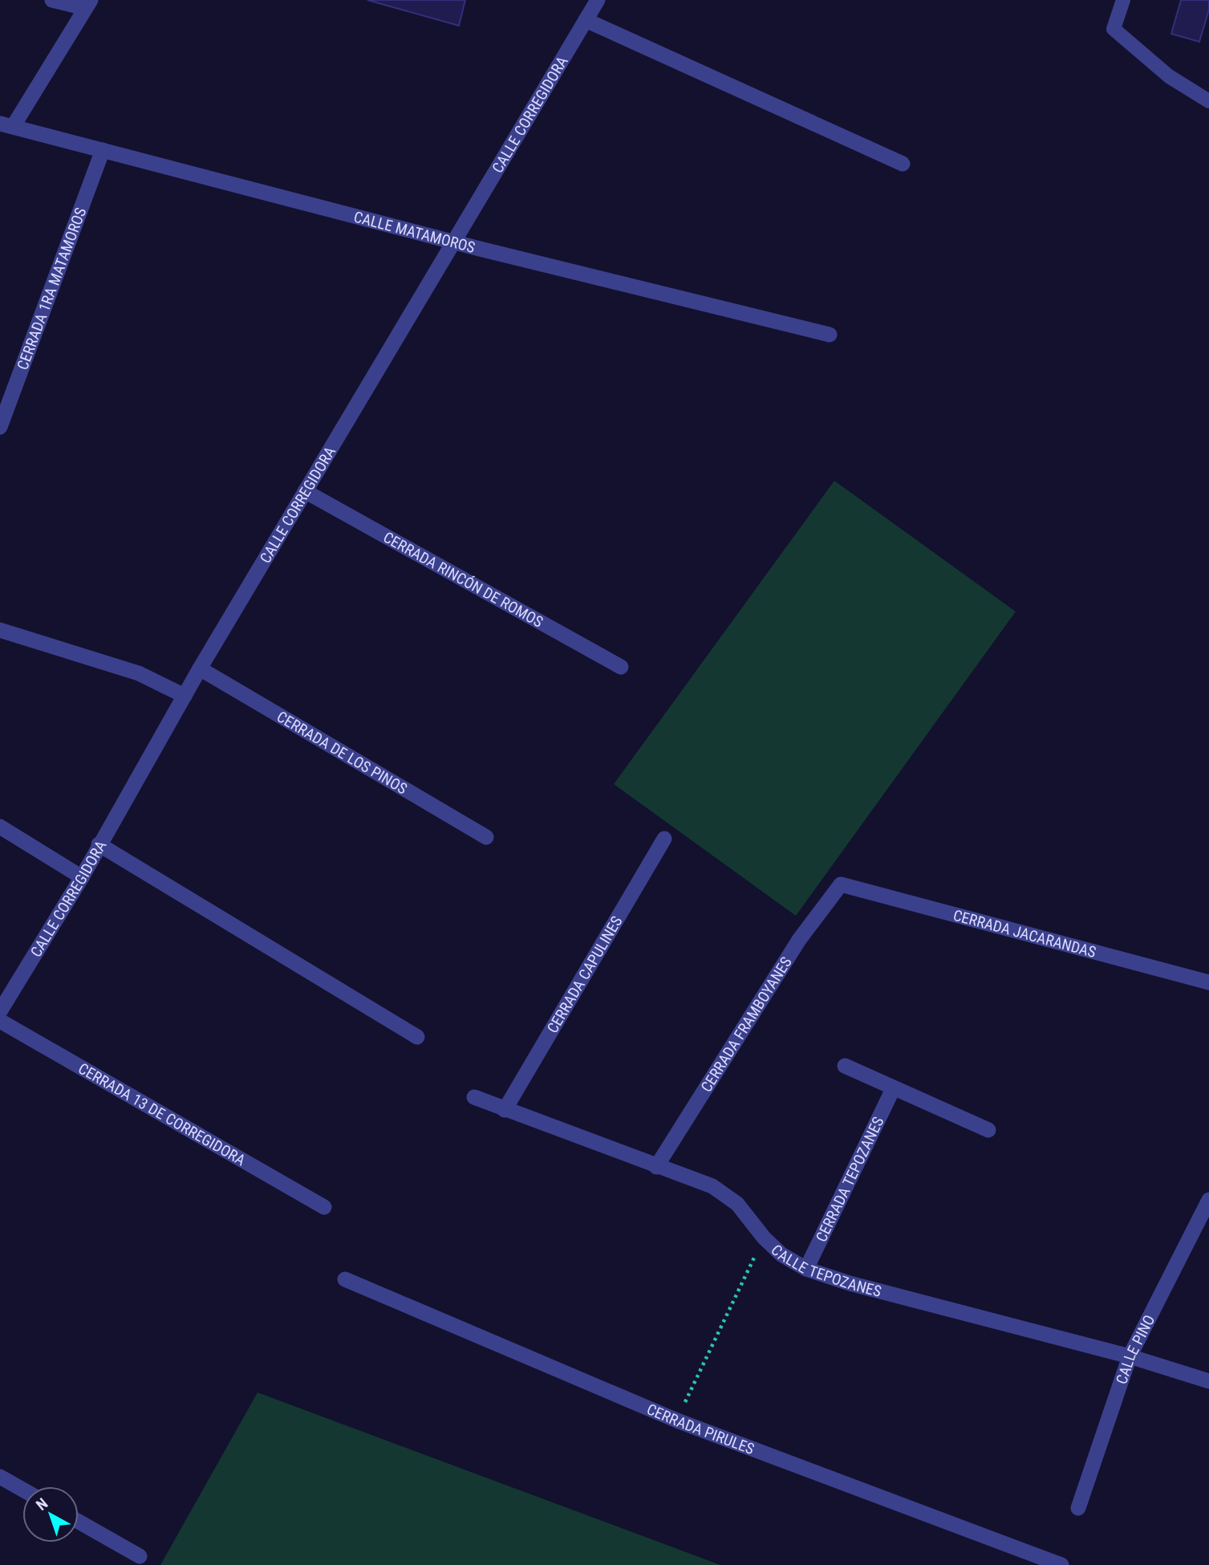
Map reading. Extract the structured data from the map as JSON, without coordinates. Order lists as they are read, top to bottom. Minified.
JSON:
{"streets":{"street":["CALLE CORREGIDORA","CALLE MATAMOROS","CERRADA 1RA MATAMOROS","CERRADA RINCÓN DE ROMOS","CERRADA DE LOS PINOS","CERRADA JACARANDAS","CERRADA CAPULINES","CERRADA FRAMBOYANES","CERRADA 13 DE CORREGIDORA","CERRADA TEPOZANES","CALLE TEPOZANES","CALLE PINO","CERRADA PIRULES"]},"crossings":[["CALLE CORREGIDORA","CALLE MATAMOROS"],["CALLE CORREGIDORA","CERRADA RINCÓN DE ROMOS"],["CALLE CORREGIDORA","CERRADA DE LOS PINOS"],["CALLE MATAMOROS","CERRADA 1RA MATAMOROS"],["CERRADA JACARANDAS","CERRADA FRAMBOYANES"],["CERRADA CAPULINES","CALLE TEPOZANES"],["CERRADA FRAMBOYANES","CALLE TEPOZANES"],["CERRADA TEPOZANES","CALLE TEPOZANES"],["CALLE TEPOZANES","CALLE PINO"]],"north":"top left"}
